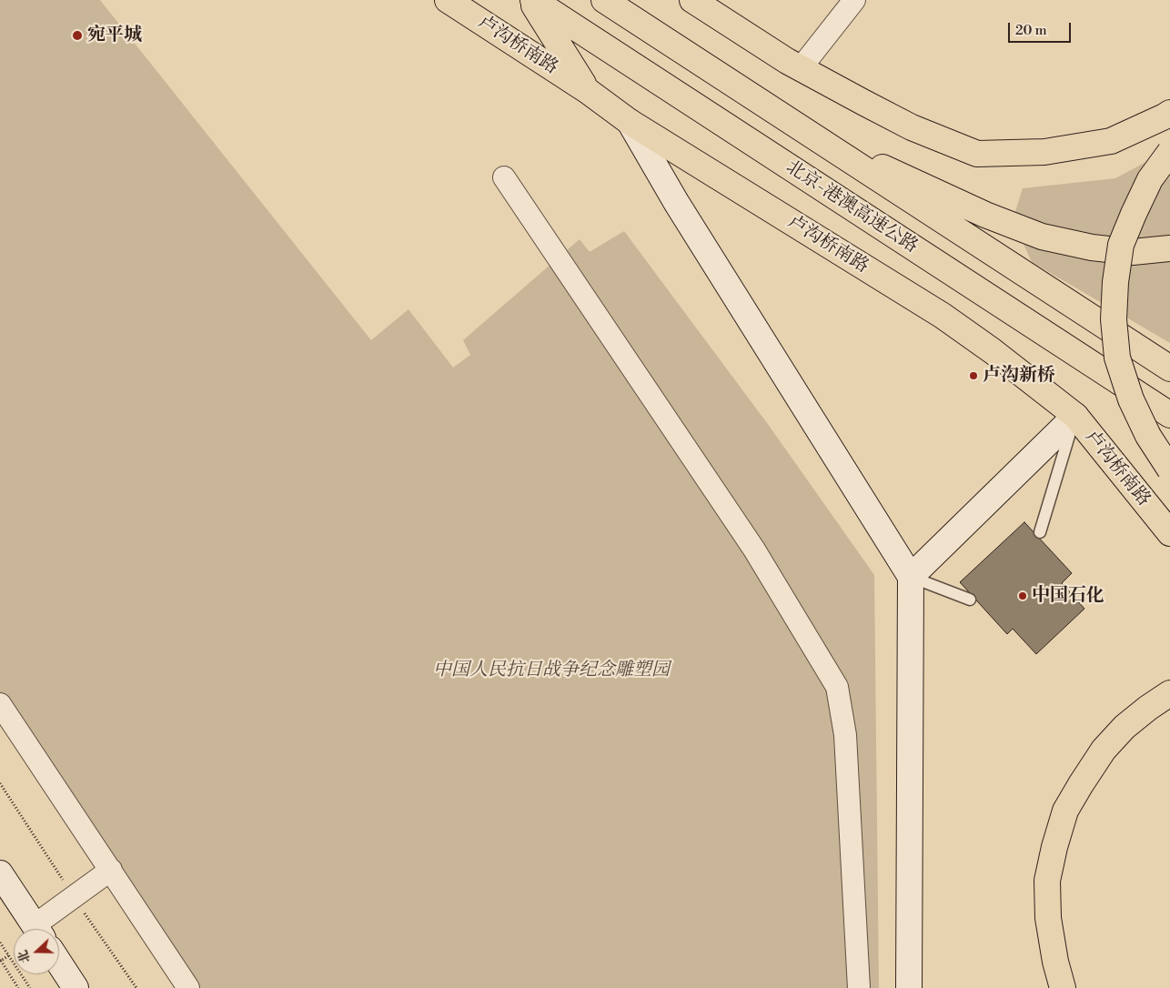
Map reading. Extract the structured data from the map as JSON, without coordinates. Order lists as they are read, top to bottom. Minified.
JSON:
{"streets":{"highway":["卢沟桥南路","北京-港澳高速公路"]},"parks":["中国人民抗日战争纪念雕塑园"],"places":["宛平城","卢沟新桥","中国石化"],"scale_bar":"20 m","north":"left"}
